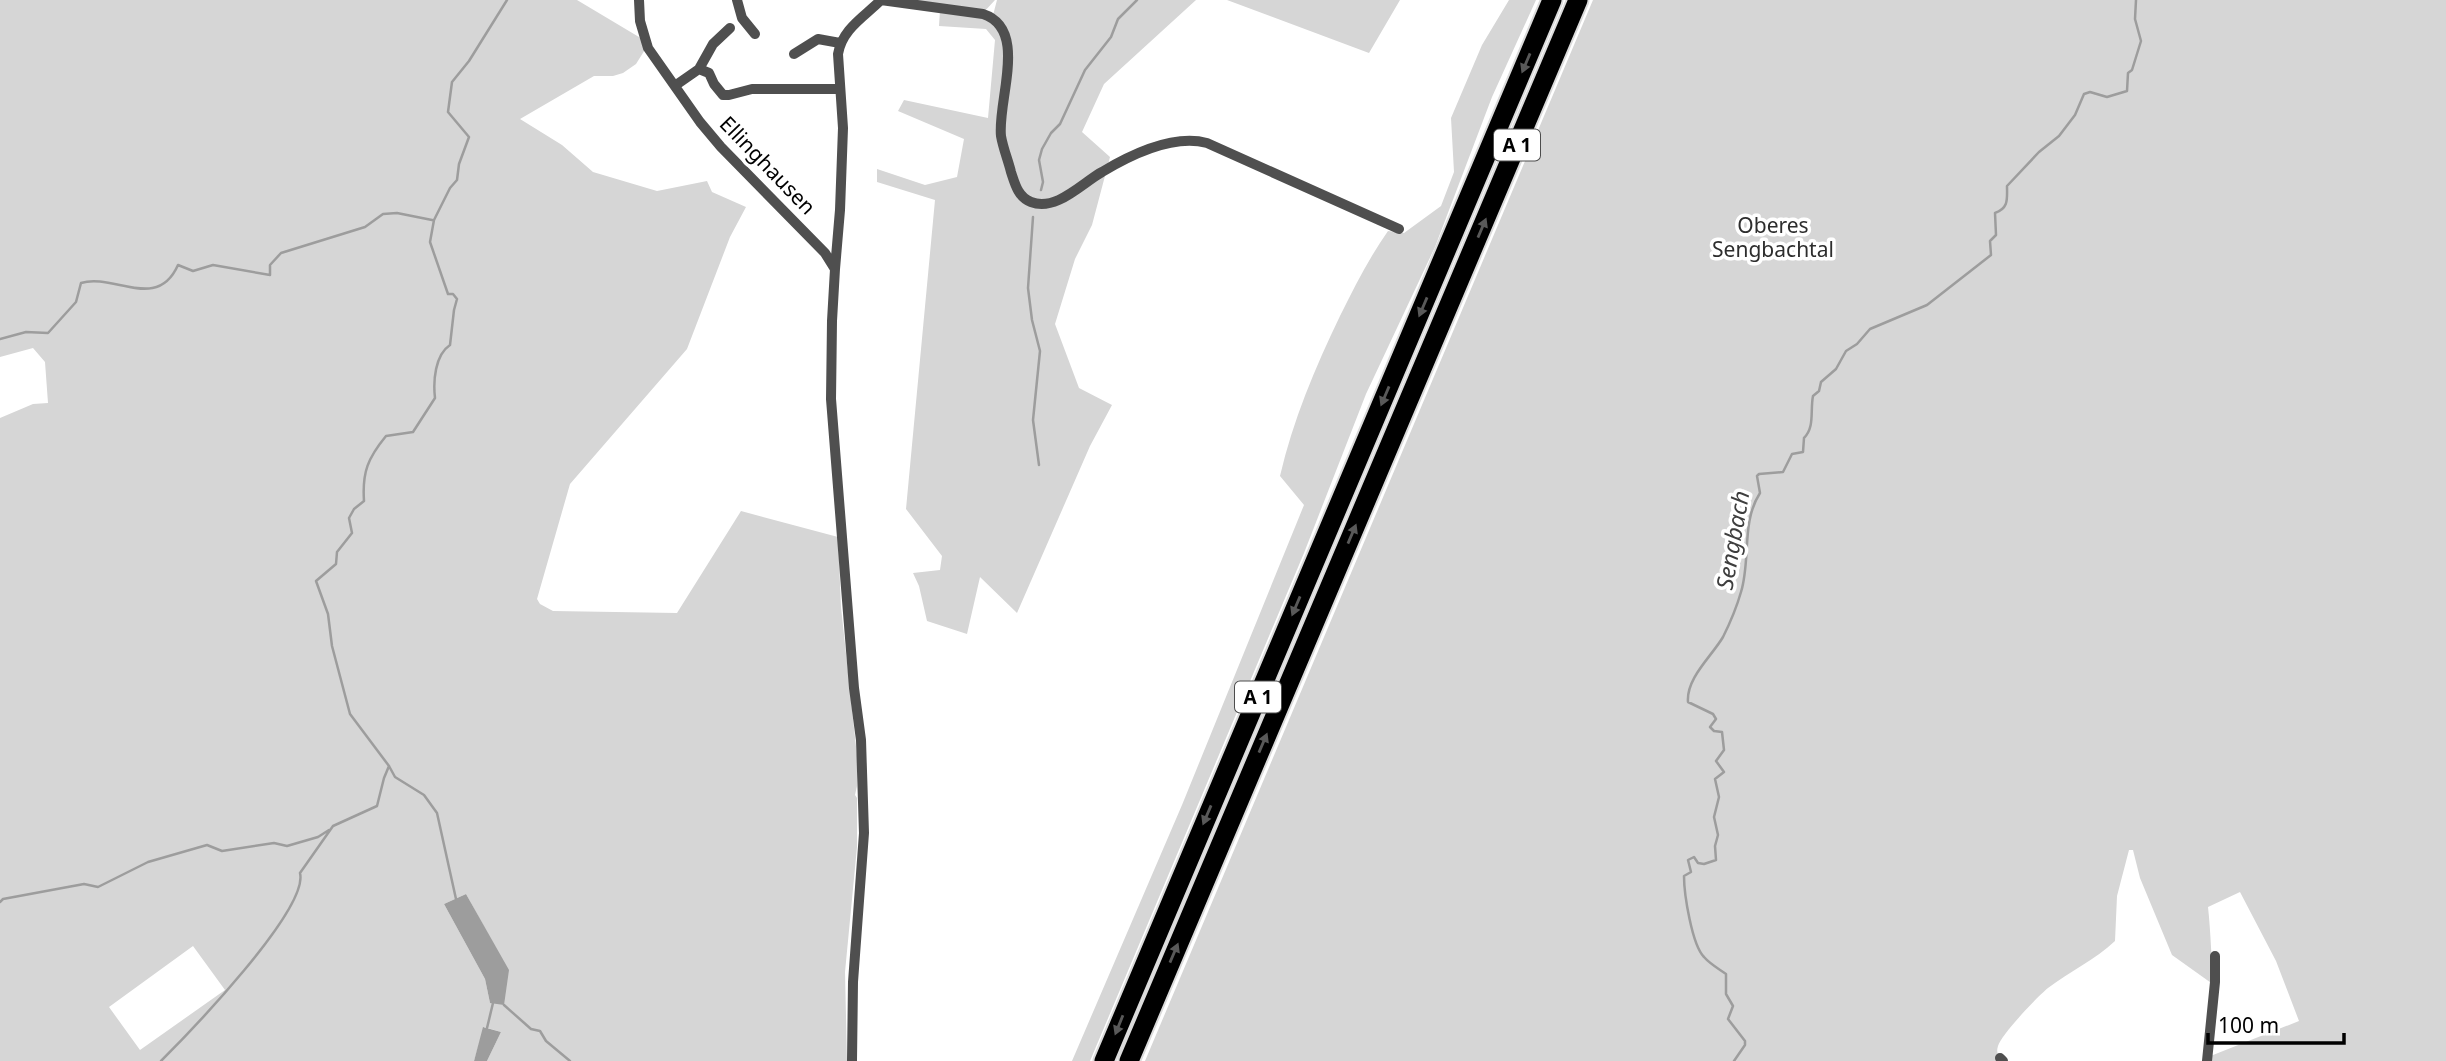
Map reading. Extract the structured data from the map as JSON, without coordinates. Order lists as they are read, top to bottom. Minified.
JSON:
{"streets":{"highway":["A 1"],"street":["Ellinghausen"]},"water":["Sengbach"],"parks":["Oberes Sengbachtal"],"scale_bar":"100 m"}
